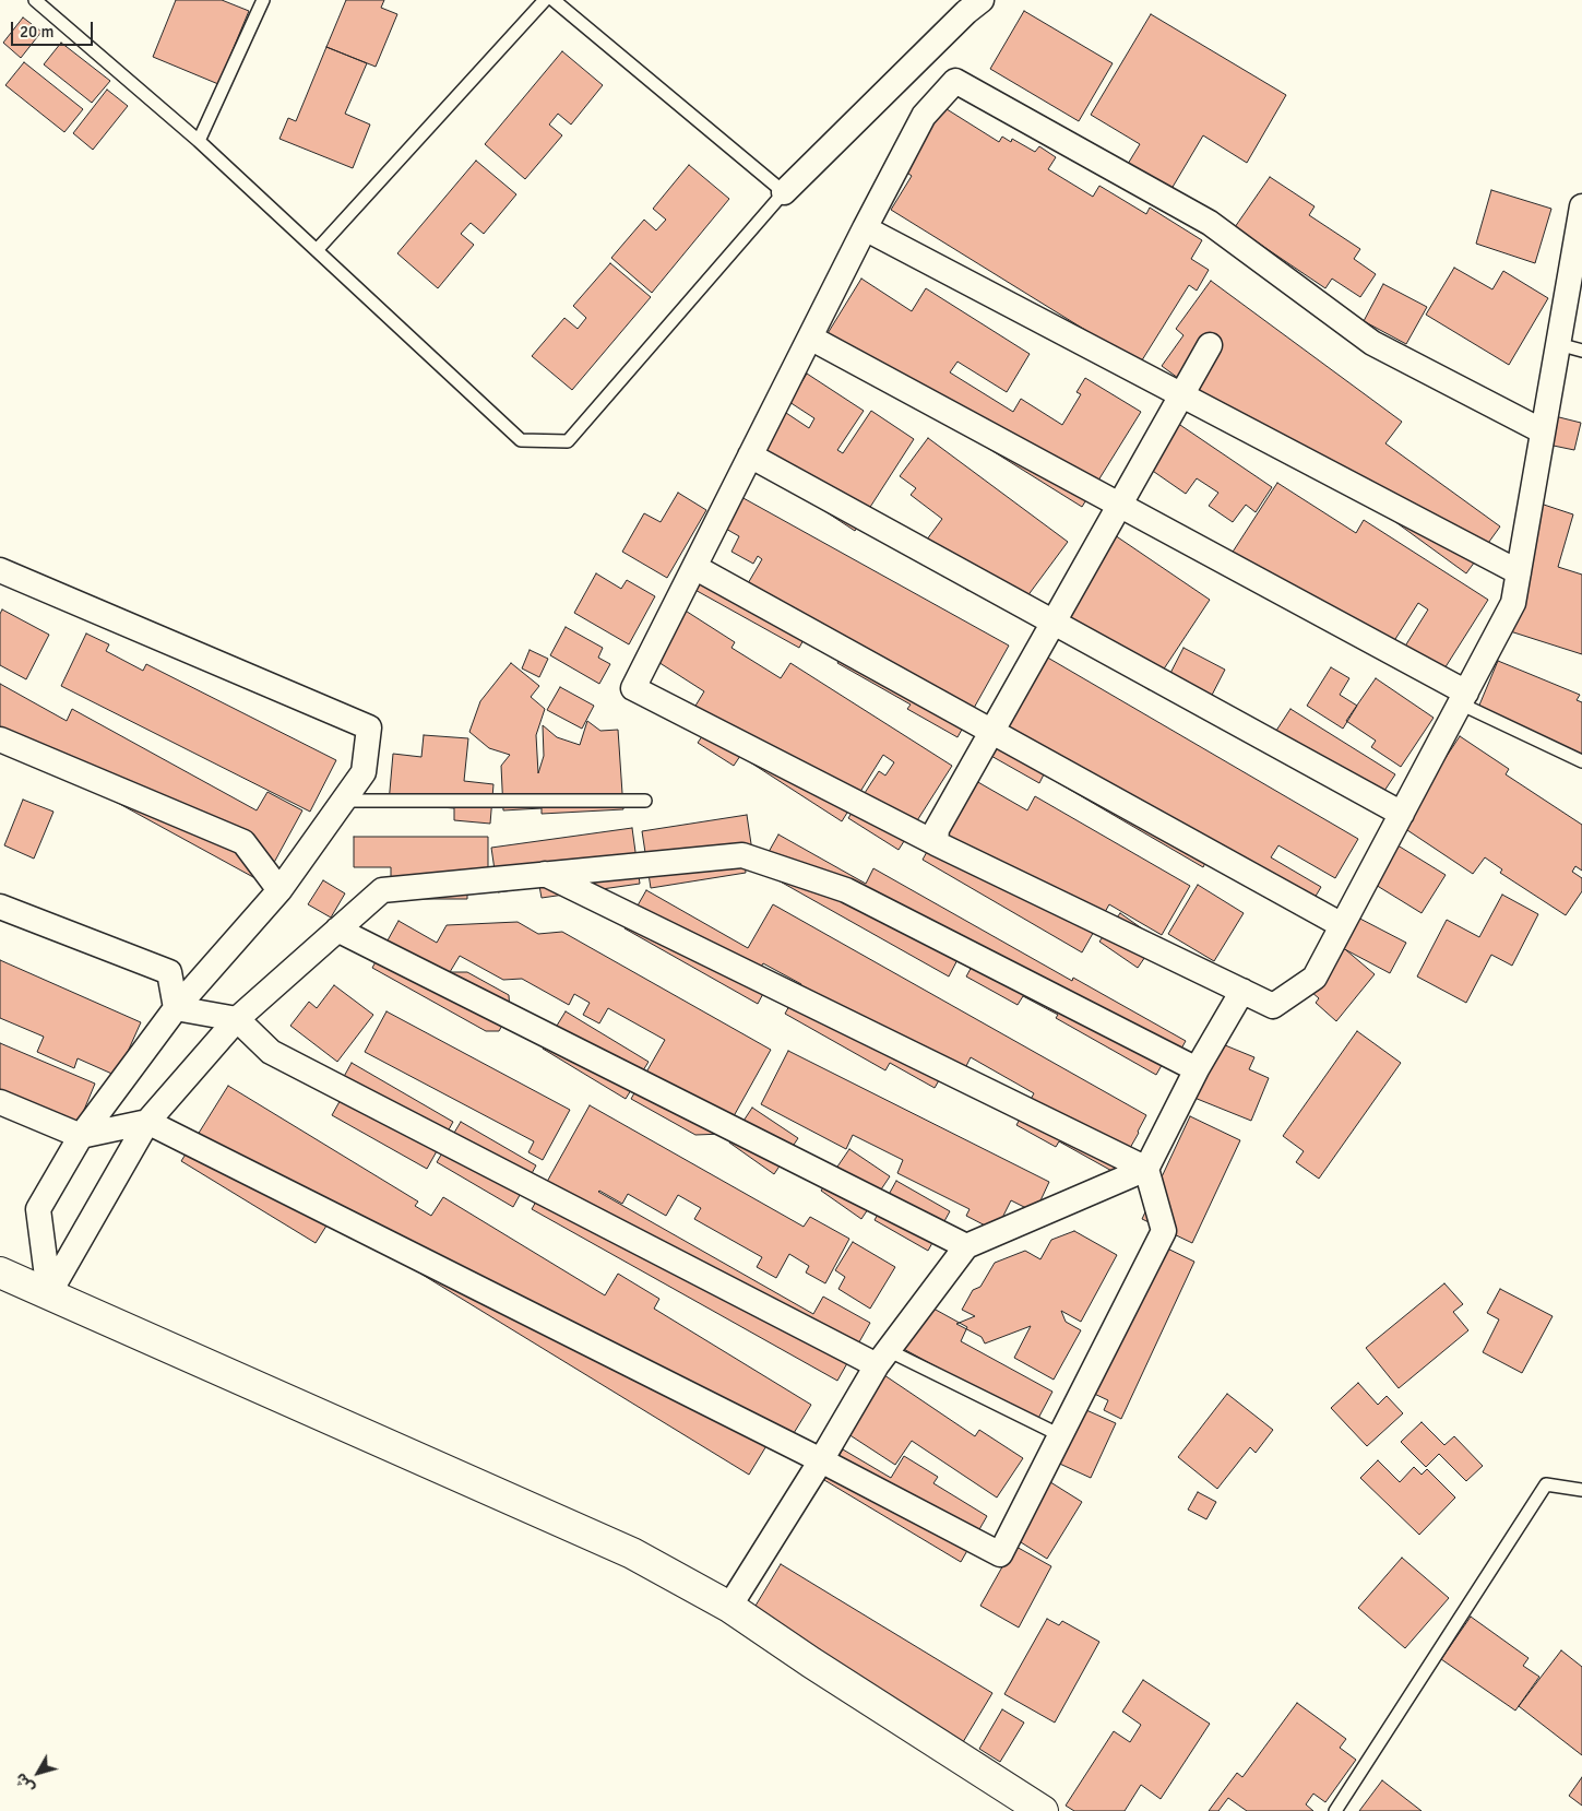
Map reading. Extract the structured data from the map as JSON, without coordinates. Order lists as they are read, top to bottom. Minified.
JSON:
{"scale_bar":"20 m","north":"bottom left"}
